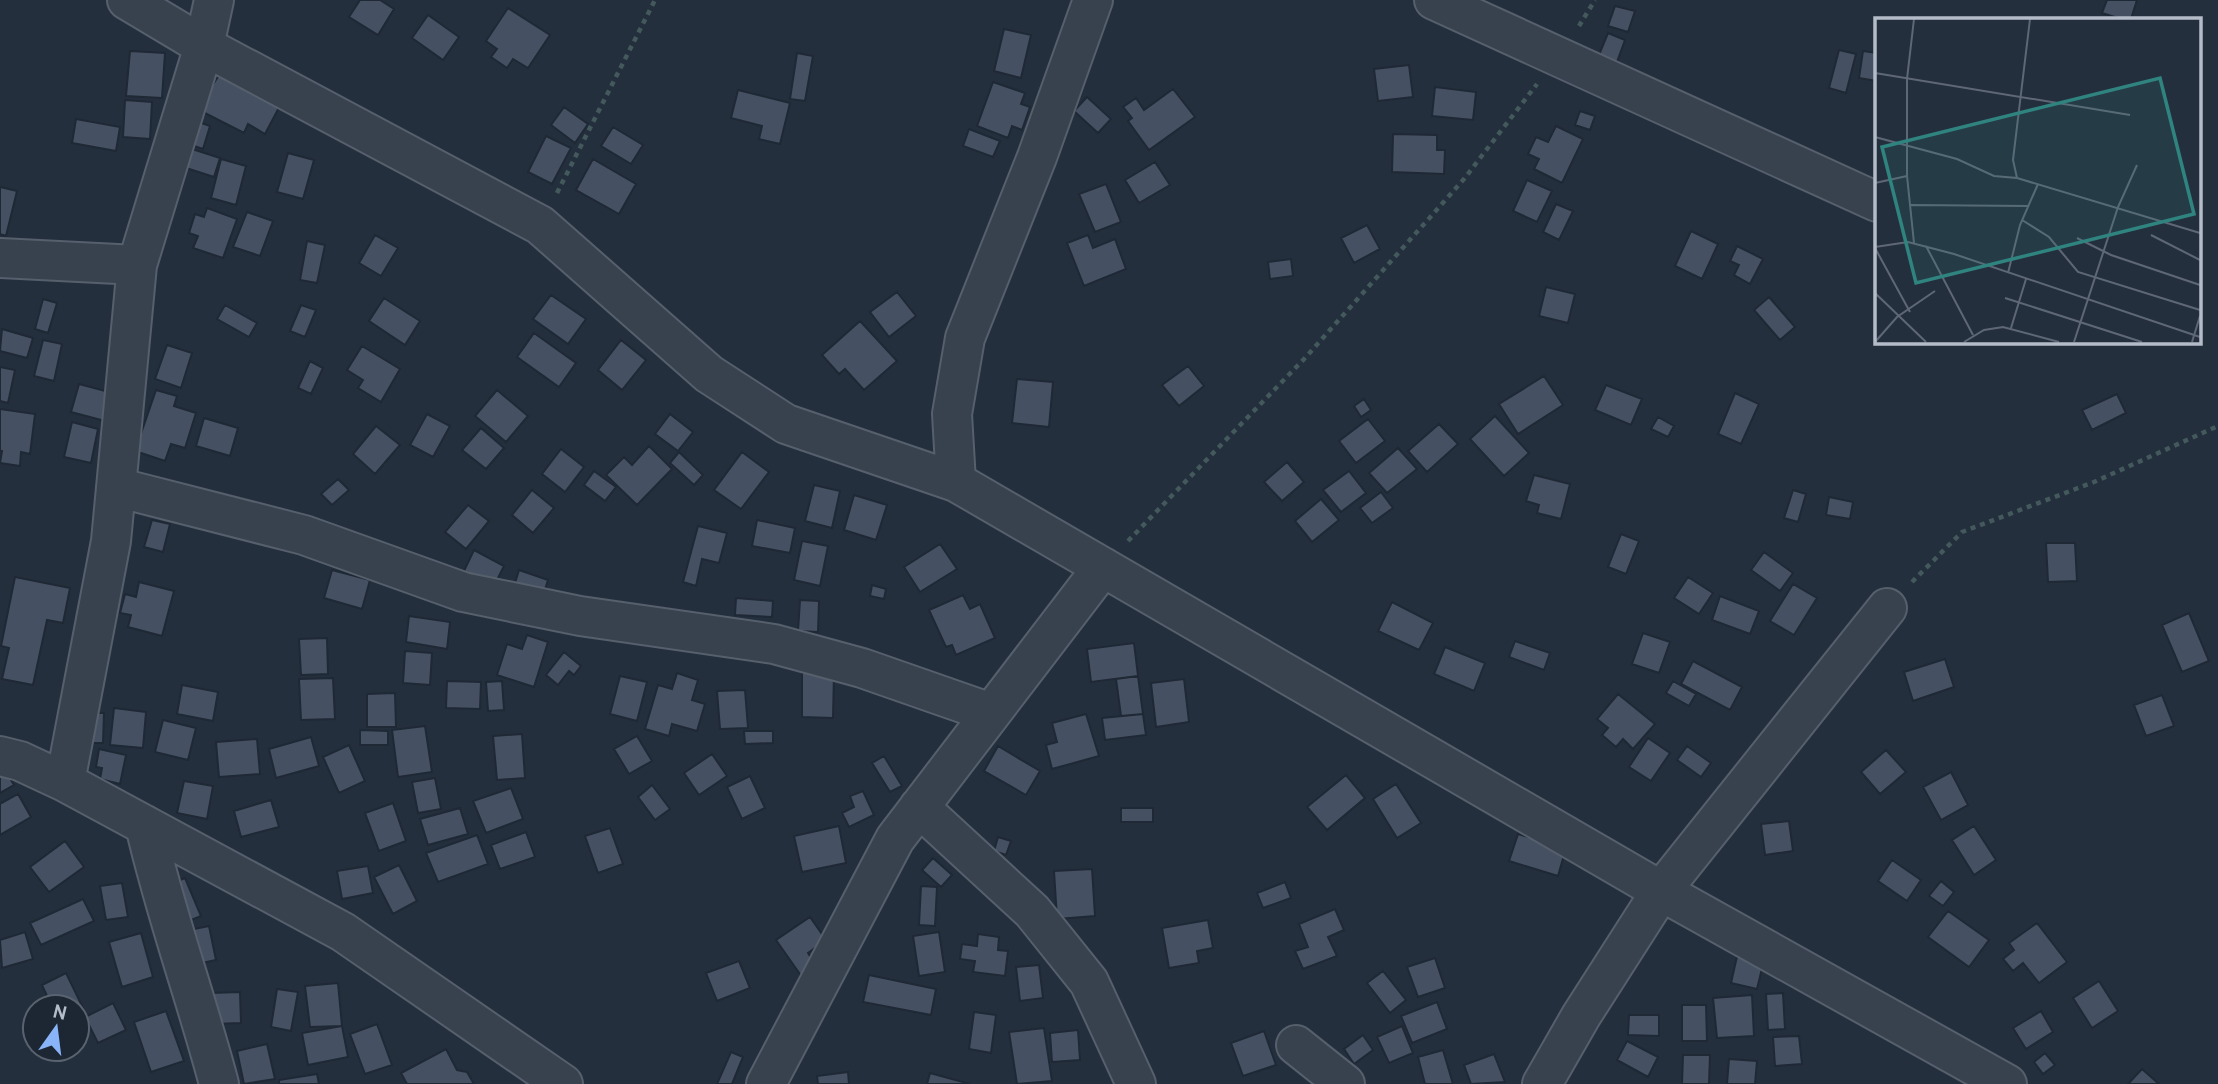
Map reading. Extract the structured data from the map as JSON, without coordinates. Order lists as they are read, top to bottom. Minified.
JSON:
{"north":"top"}
